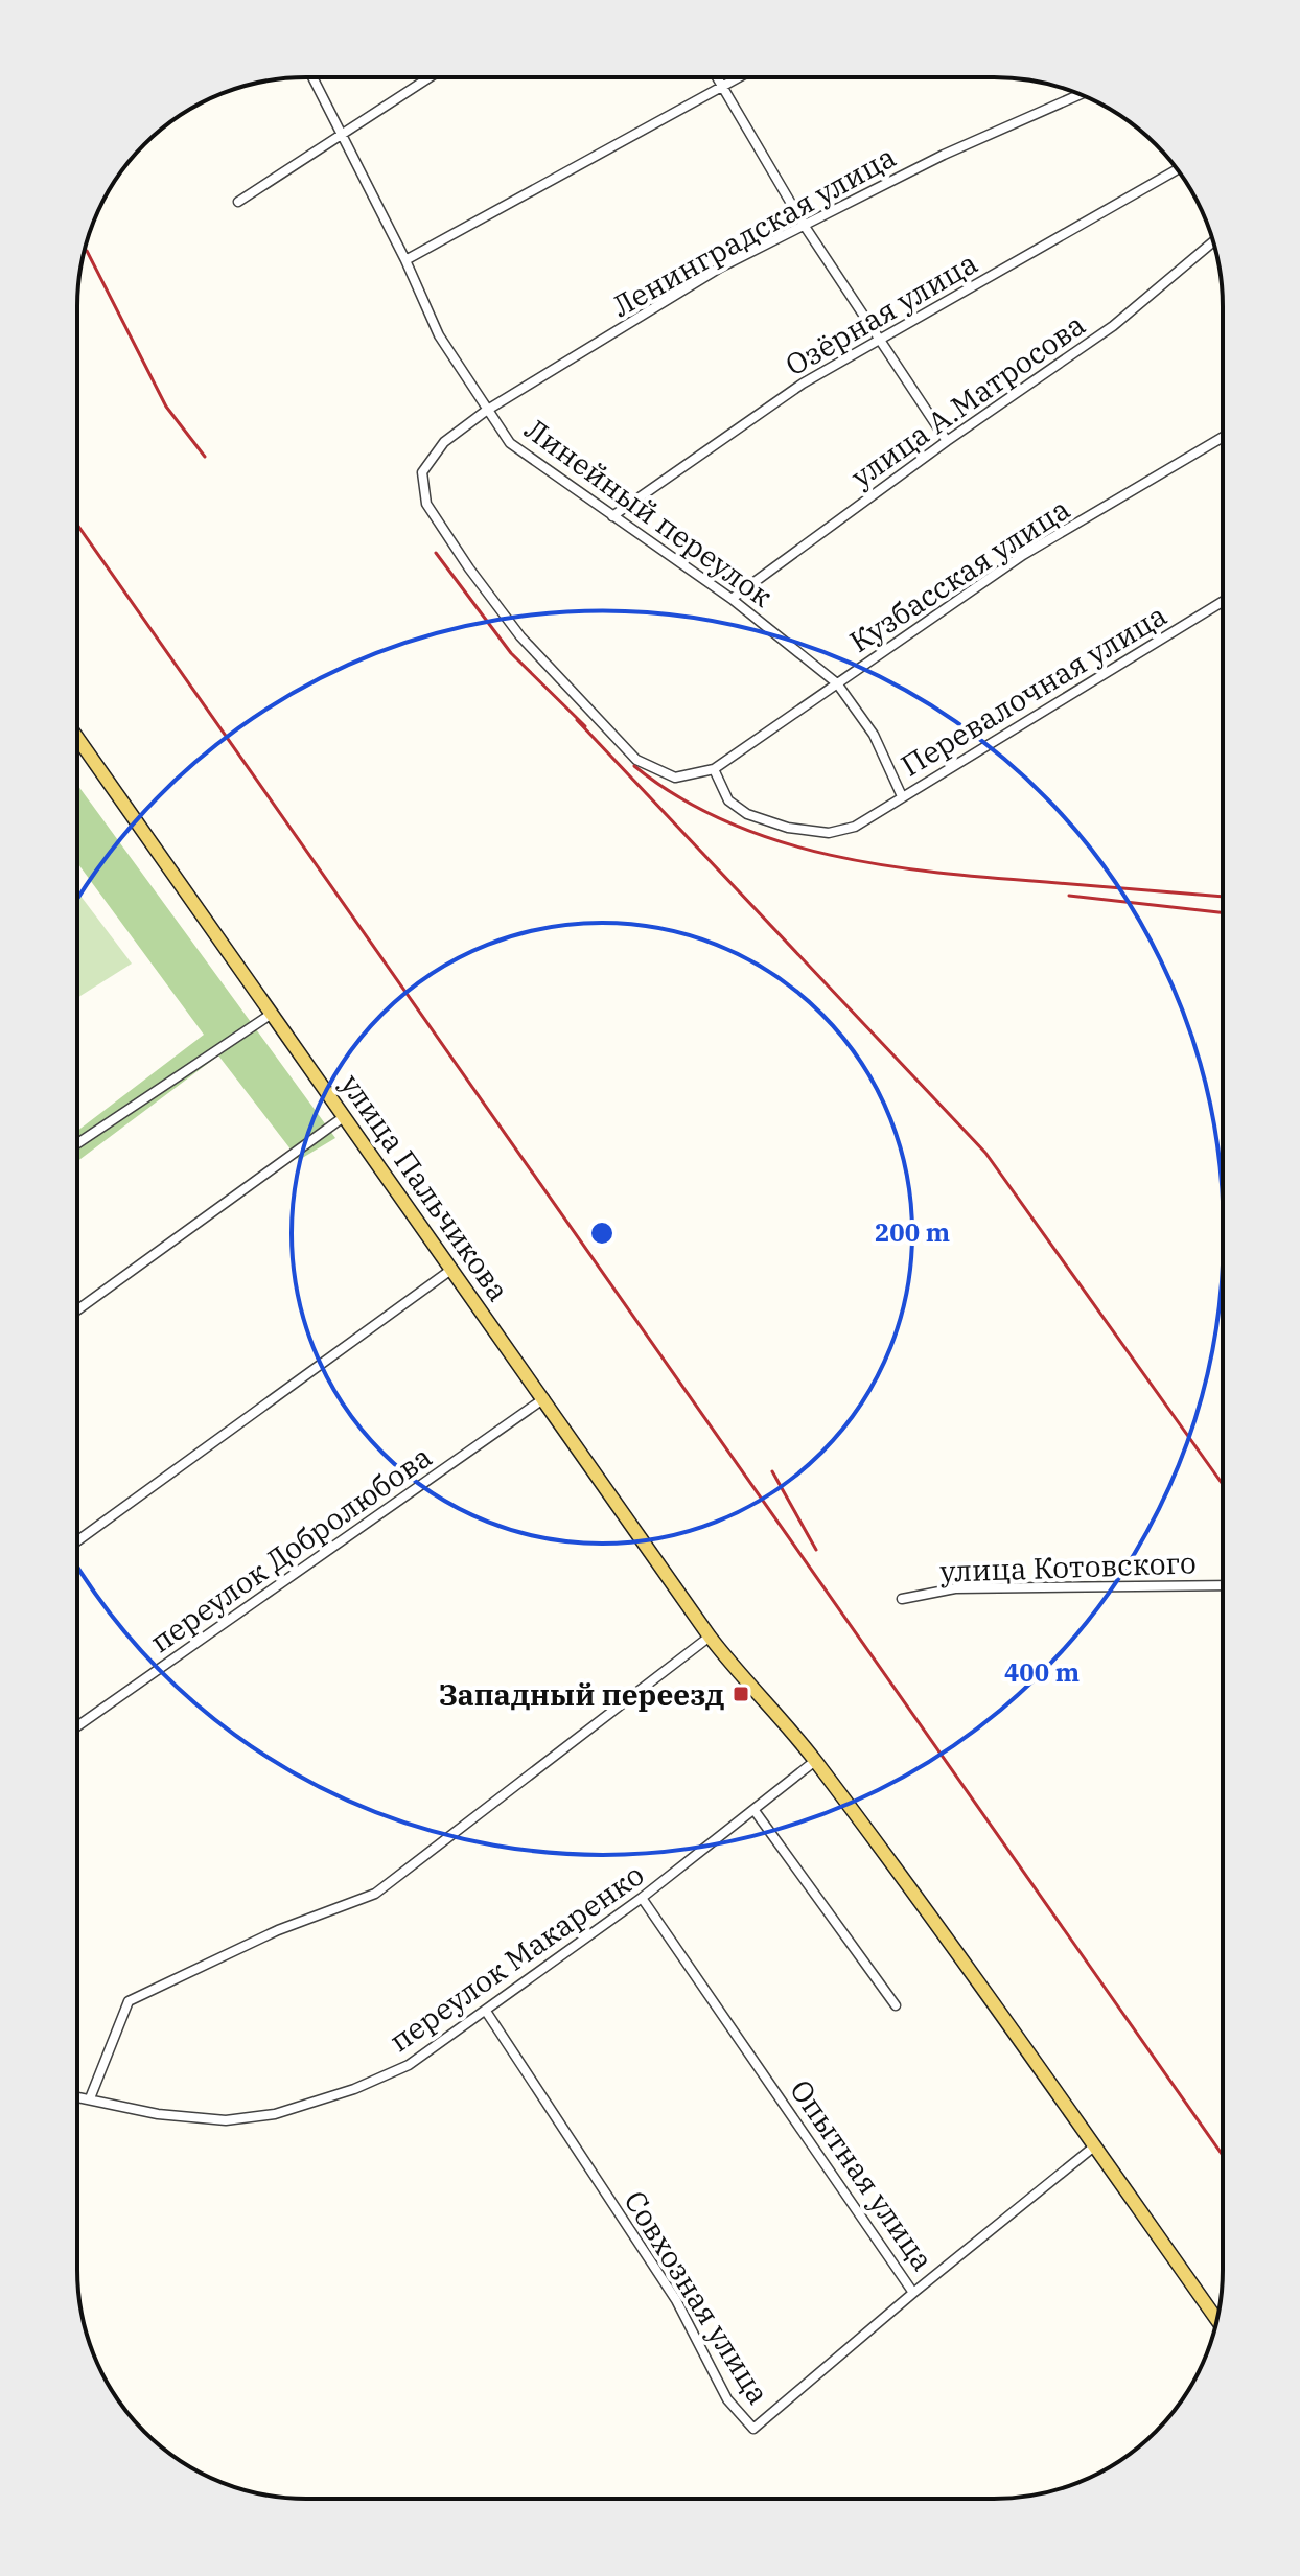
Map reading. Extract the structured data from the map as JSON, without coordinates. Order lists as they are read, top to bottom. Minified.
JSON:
{"streets":{"main road":["улица Пальчикова"],"street":["Ленинградская улица","Озёрная улица","улица А.Матросова","Линейный переулок","Кузбасская улица","Перевалочная улица","переулок Добролюбова","улица Котовского","переулок Макаренко","Опытная улица","Совхозная улица"]},"crossings":[["Ленинградская улица","Линейный переулок"],["Ленинградская улица","Кузбасская улица"],["Ленинградская улица","Перевалочная улица"],["Озёрная улица","Линейный переулок"],["улица А.Матросова","Линейный переулок"],["Линейный переулок","Кузбасская улица"],["Линейный переулок","Перевалочная улица"],["Кузбасская улица","Перевалочная улица"],["улица Пальчикова","переулок Добролюбова"],["улица Пальчикова","переулок Макаренко"],["улица Пальчикова","Опытная улица"],["переулок Макаренко","Опытная улица"],["переулок Макаренко","Совхозная улица"],["Опытная улица","Совхозная улица"]],"places":{"transit":["Западный переезд"]},"rings":["200 m","400 m"]}
